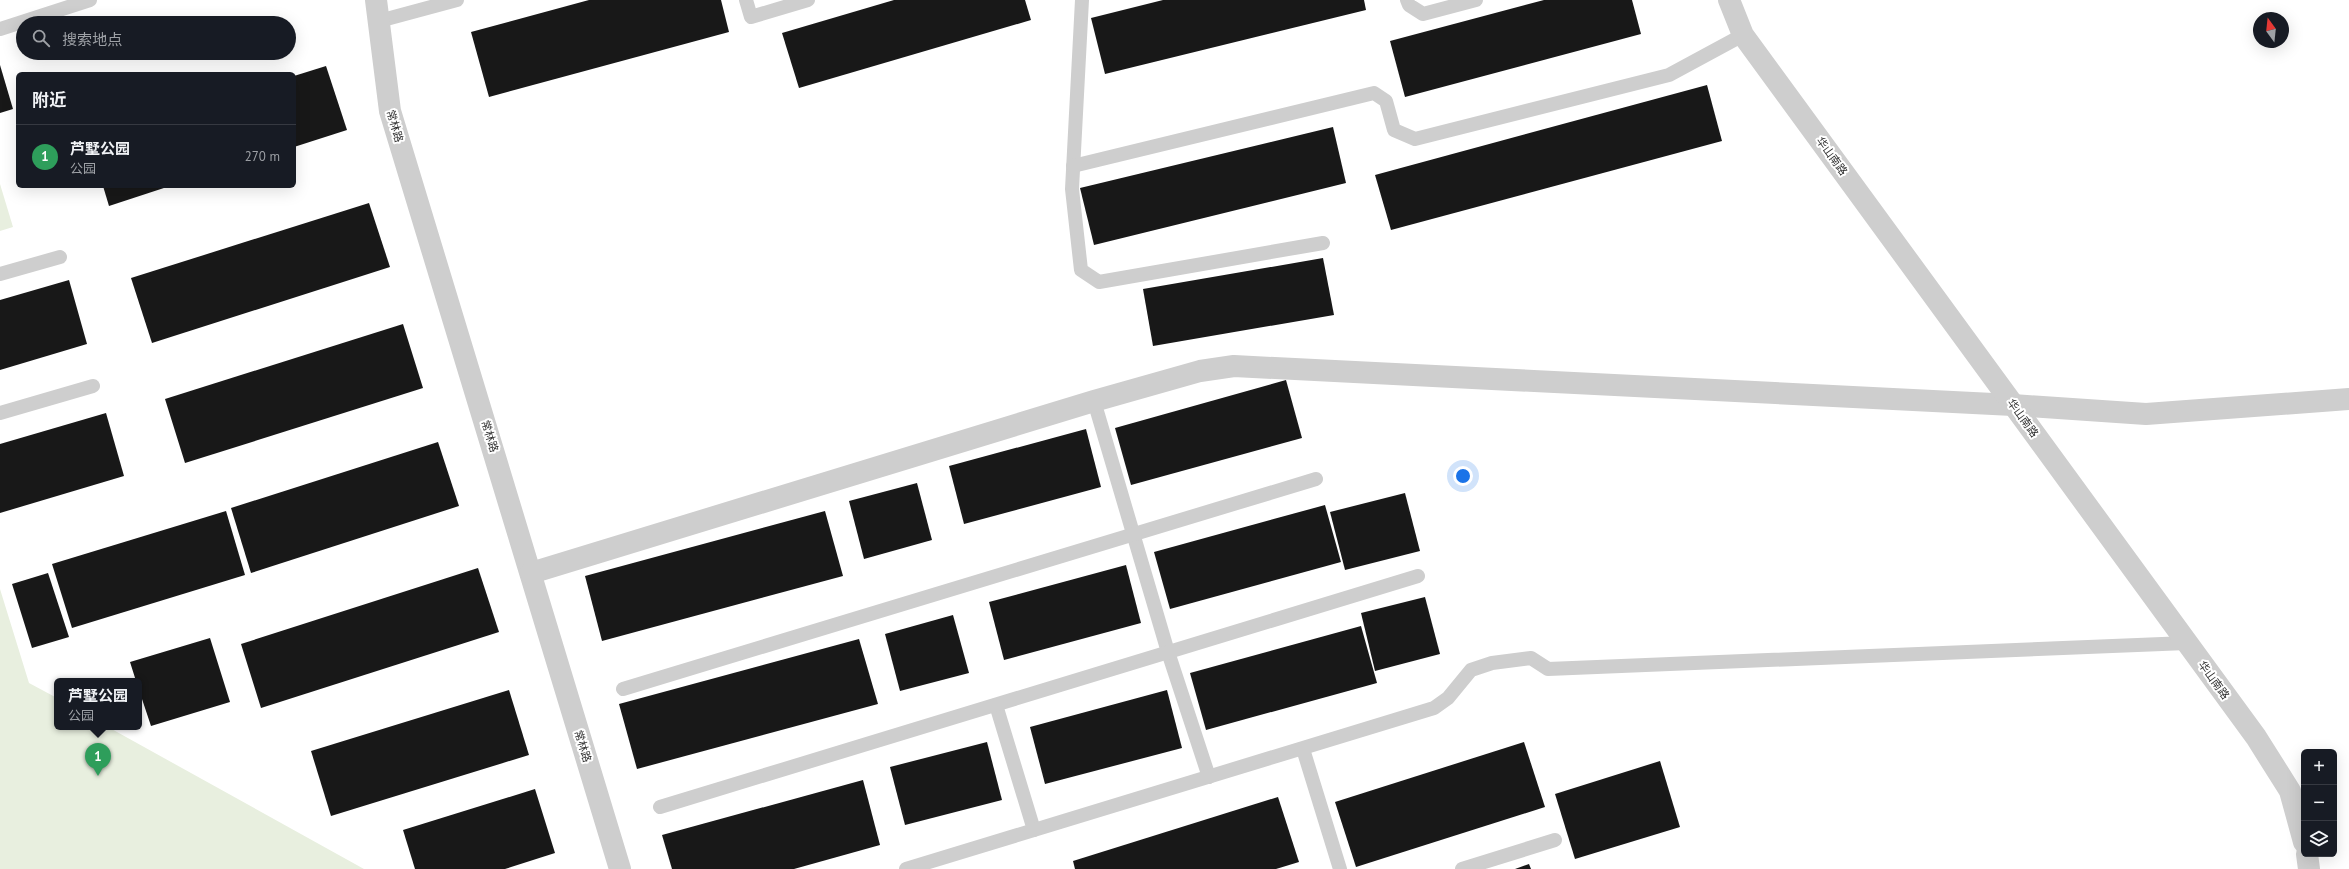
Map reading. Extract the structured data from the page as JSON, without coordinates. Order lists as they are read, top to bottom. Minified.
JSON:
{"streets":{"street":["常林路","华山南路"]},"north":"top","page":{"search":"搜索地点","heading":"附近","list":[{"mark":"1","name":"芦墅公园","note":"公园","value":"270 m"}],"popup":["芦墅公园","公园"],"pins":"1","map_buttons":["+","−"]}}
